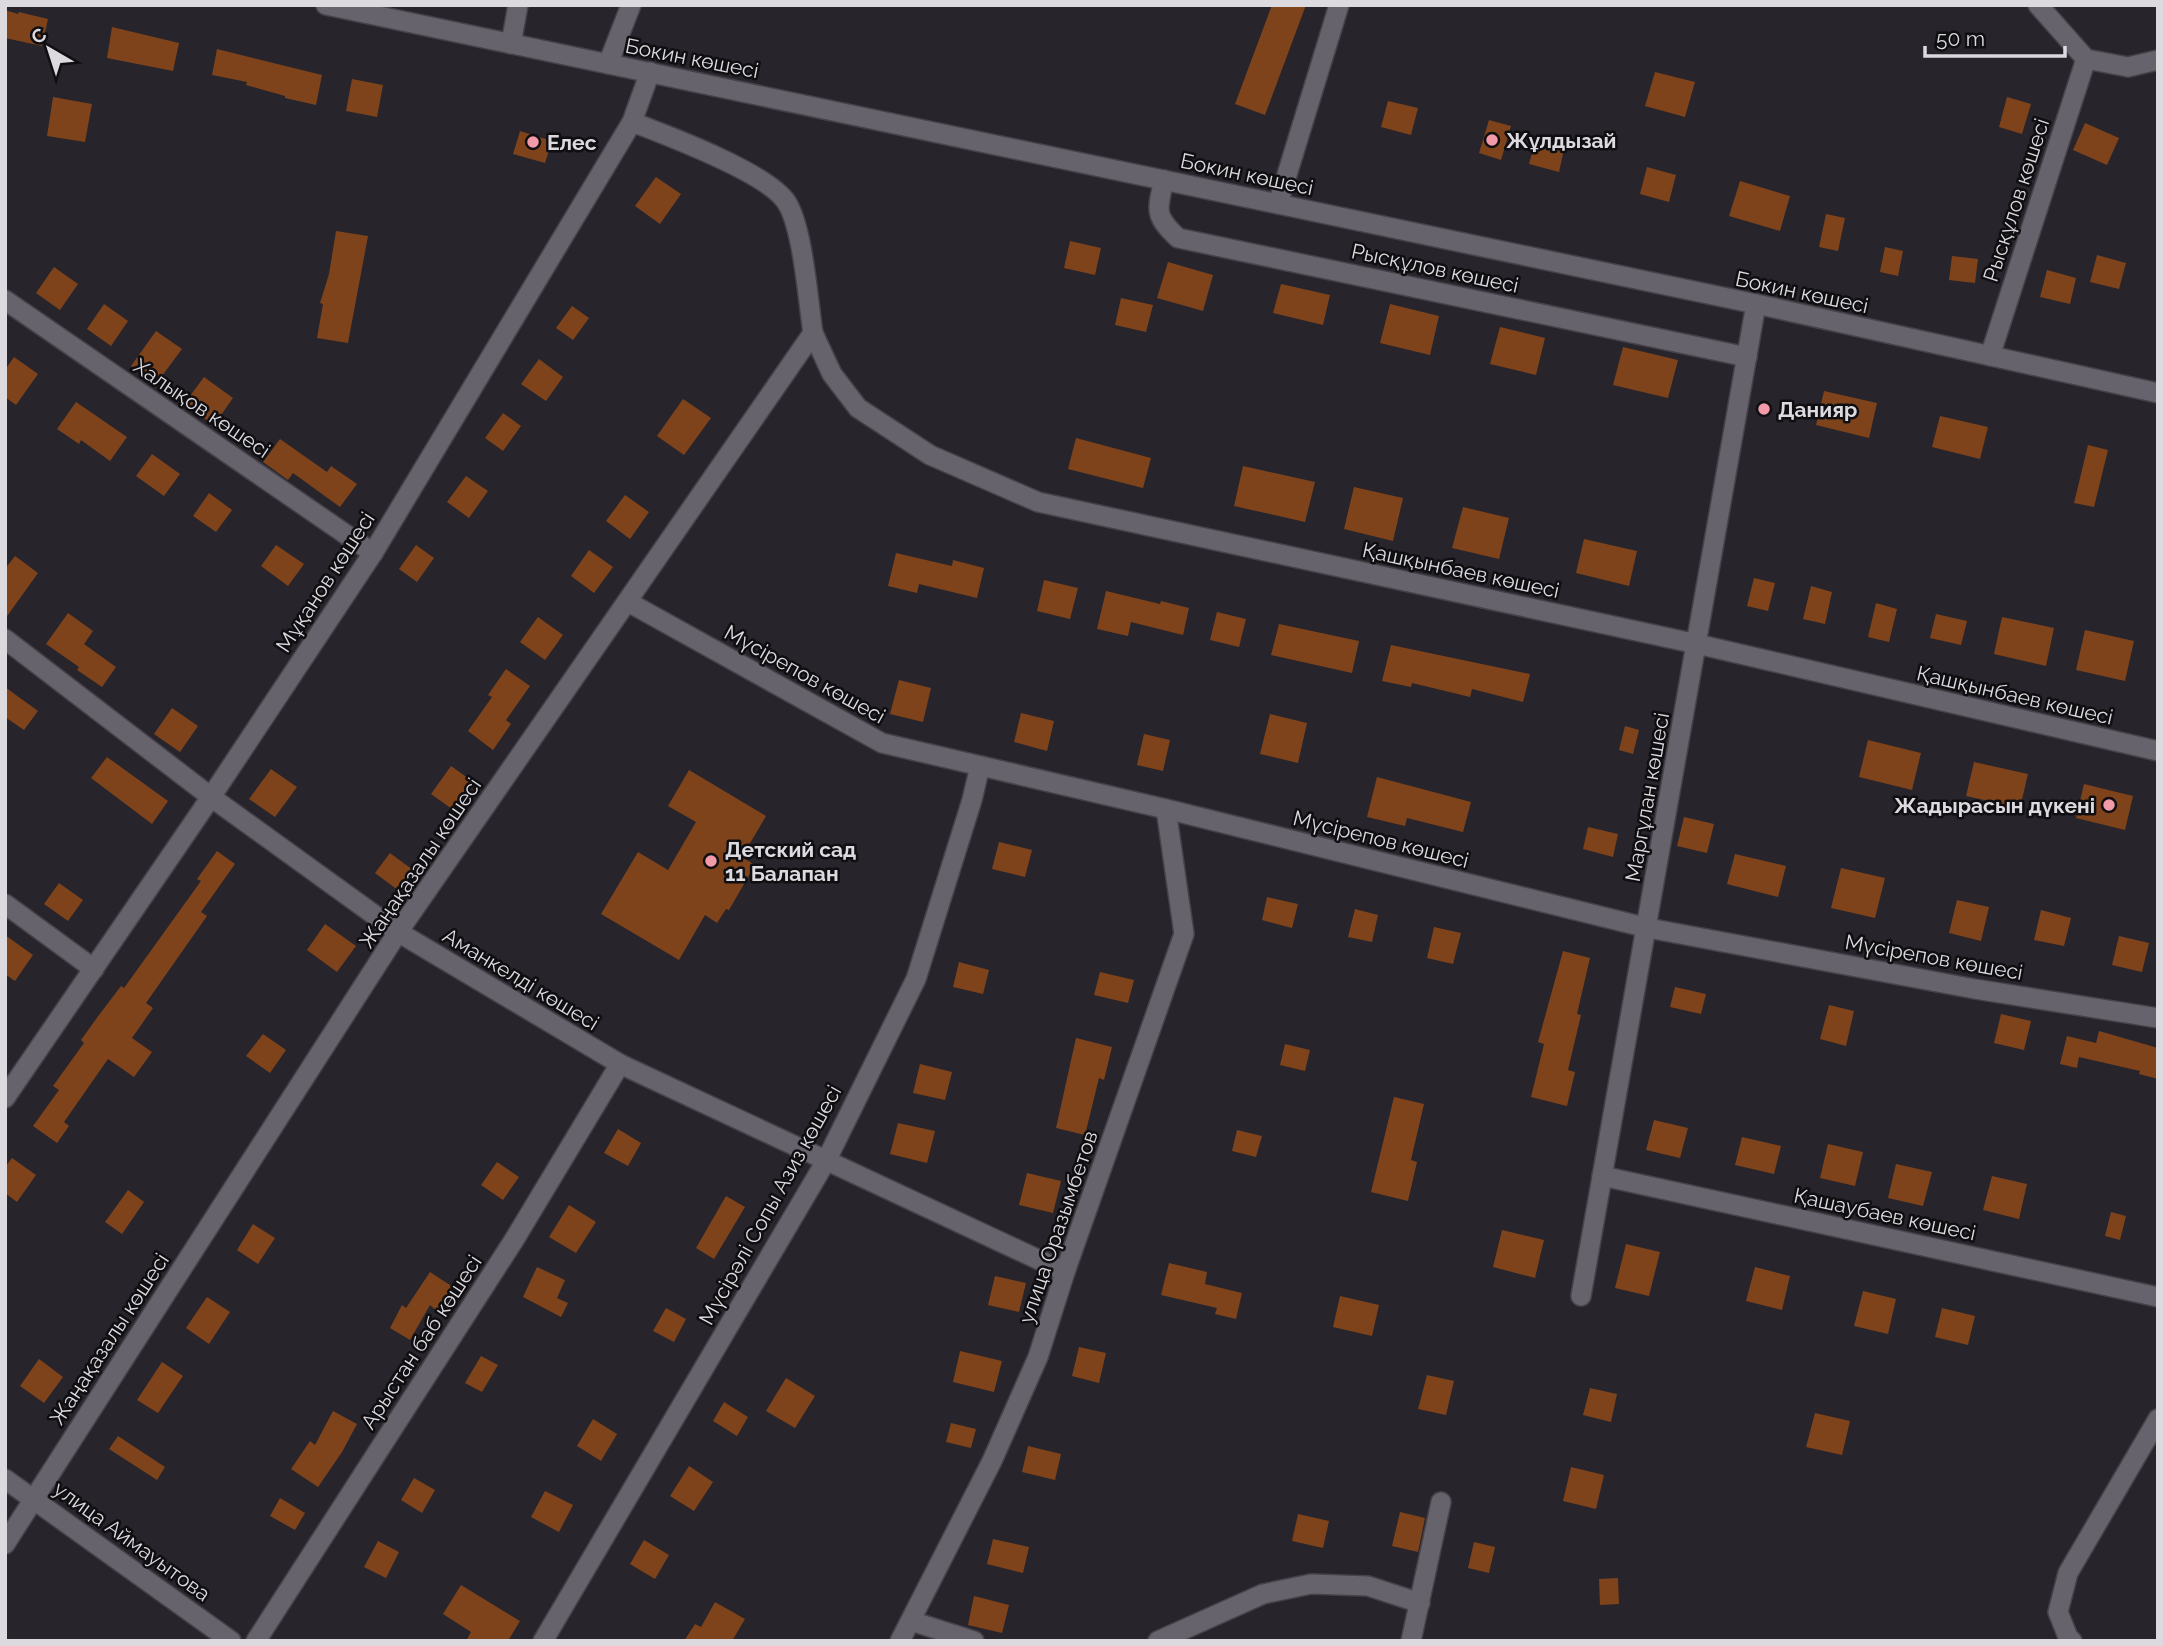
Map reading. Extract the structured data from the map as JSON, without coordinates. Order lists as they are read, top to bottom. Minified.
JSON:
{"streets":{"street":["Бокин көшесі","Рысқұлов көшесі","Халықов көшесі","Қашқынбаев көшесі","Мұқанов көшесі","Мүсірепов көшесі","Маргұлан көшесі","Жаңақазалы көшесі","Аманкелді көшесі","Мүсірәлі Сопы Азиз көшесі","Қашаубаев көшесі","улица Оразымбетов","Арыстан баб көшесі","улица Аймауытова"]},"crossings":[["Бокин көшесі","Рысқұлов көшесі"],["Бокин көшесі","Мұқанов көшесі"],["Бокин көшесі","Маргұлан көшесі"],["Рысқұлов көшесі","Маргұлан көшесі"],["Халықов көшесі","Мұқанов көшесі"],["Қашқынбаев көшесі","Маргұлан көшесі"],["Қашқынбаев көшесі","Жаңақазалы көшесі"],["Мұқанов көшесі","Аманкелді көшесі"],["Мүсірепов көшесі","Маргұлан көшесі"],["Мүсірепов көшесі","Жаңақазалы көшесі"],["Мүсірепов көшесі","Мүсірәлі Сопы Азиз көшесі"],["Мүсірепов көшесі","улица Оразымбетов"],["Маргұлан көшесі","Қашаубаев көшесі"],["Жаңақазалы көшесі","Аманкелді көшесі"],["Жаңақазалы көшесі","улица Аймауытова"],["Аманкелді көшесі","Мүсірәлі Сопы Азиз көшесі"],["Аманкелді көшесі","улица Оразымбетов"],["Аманкелді көшесі","Арыстан баб көшесі"]],"places":["Жұлдызай","Елес","Данияр","Жадырасын дүкені","Детский сад 11 Балапан"],"scale_bar":"50 m","north":"top left"}
